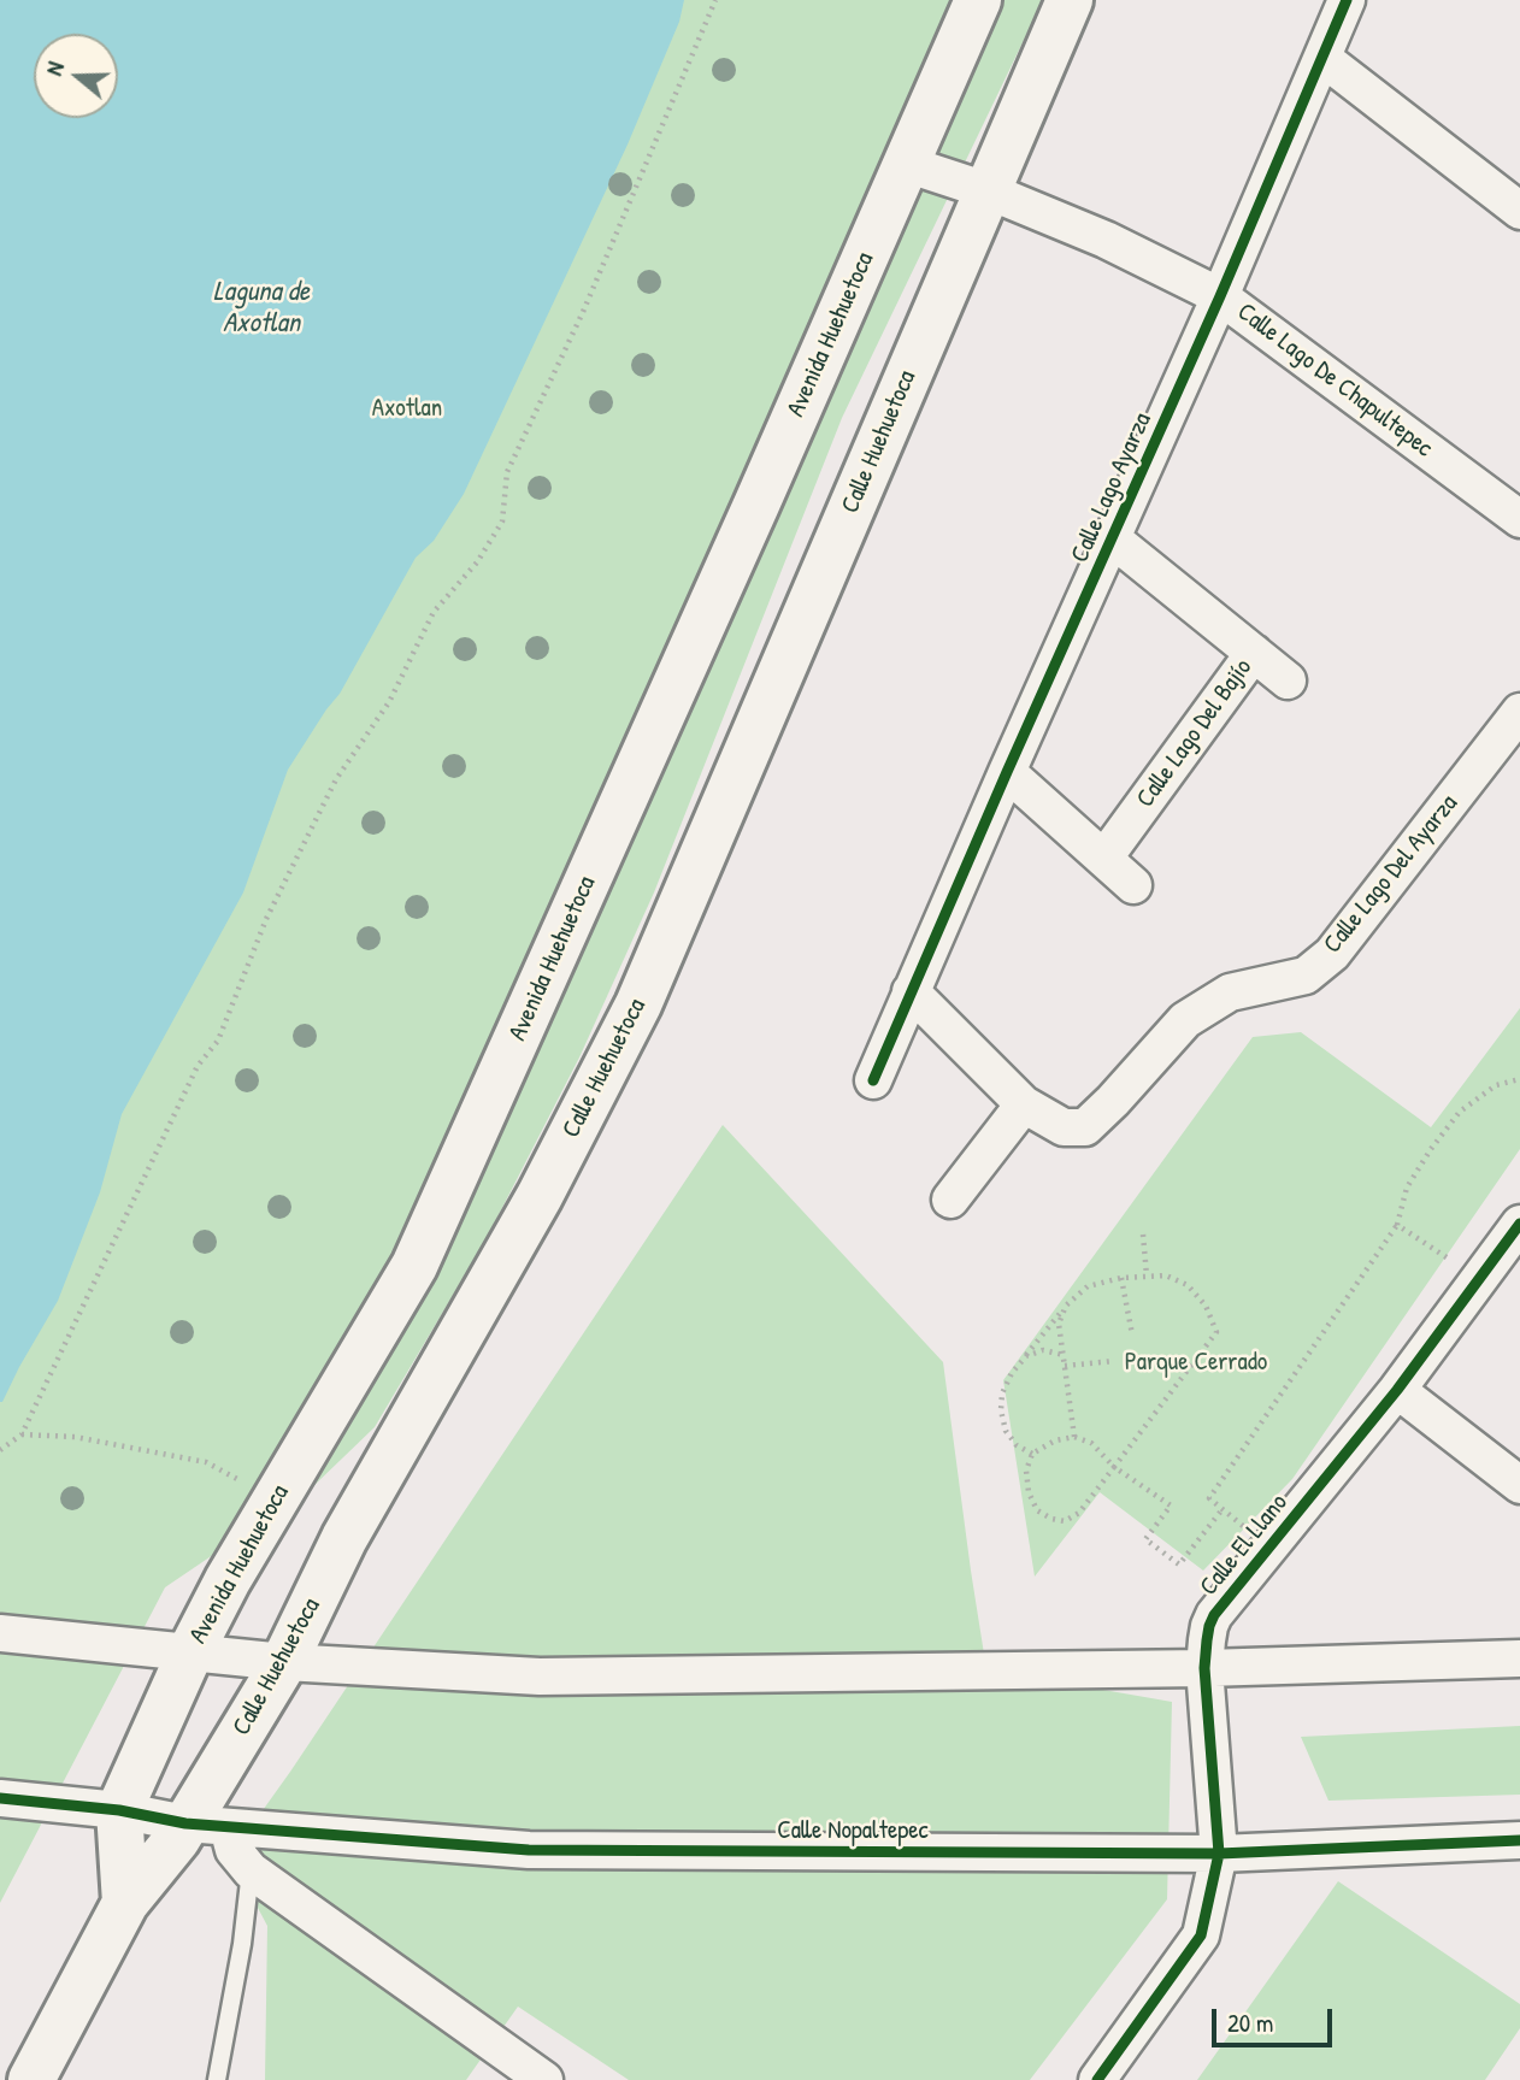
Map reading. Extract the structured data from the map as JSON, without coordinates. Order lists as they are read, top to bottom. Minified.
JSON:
{"streets":{"main road":["Avenida Huehuetoca","Calle Huehuetoca"],"street":["Calle Lago De Chapultepec","Calle Lago Ayarza","Calle Lago Del Bajío","Calle Lago Del Ayarza","Calle El Llano","Calle Nopaltepec"]},"crossings":[["Avenida Huehuetoca","Calle Lago De Chapultepec"],["Avenida Huehuetoca","Calle Huehuetoca"],["Avenida Huehuetoca","Calle Nopaltepec"],["Calle Lago De Chapultepec","Calle Huehuetoca"],["Calle Lago De Chapultepec","Calle Lago Ayarza"],["Calle Huehuetoca","Calle Nopaltepec"],["Calle Lago Ayarza","Calle Lago Del Bajío"],["Calle El Llano","Calle Nopaltepec"]],"water":["Laguna de Axotlan"],"parks":["Axotlan","Parque Cerrado"],"scale_bar":"20 m","north":"left"}
